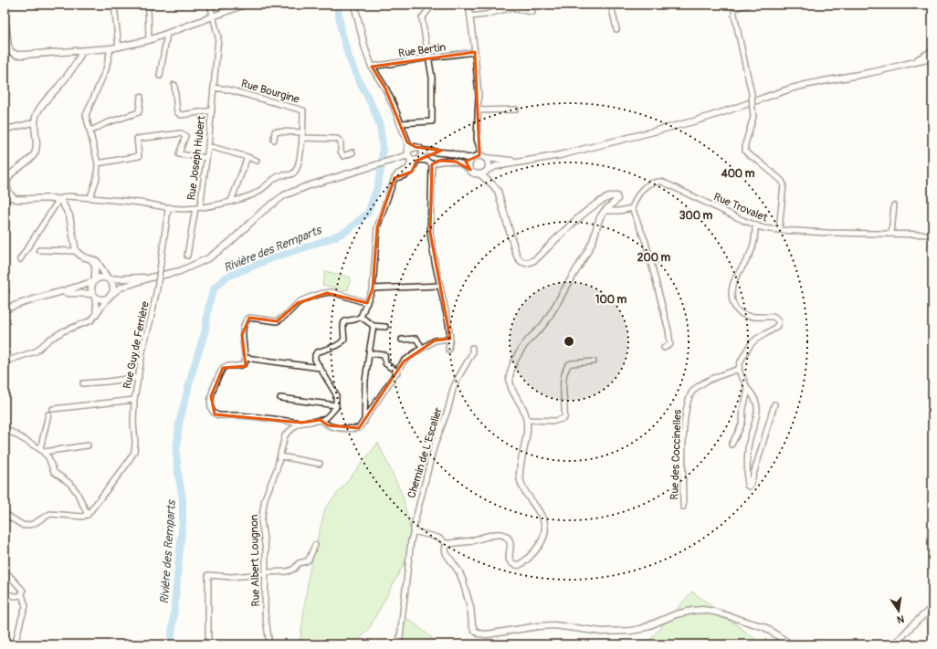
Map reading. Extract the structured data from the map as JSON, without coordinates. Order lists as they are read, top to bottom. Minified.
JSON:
{"streets":{"street":["Rue Bertin","Rue Bourgine","Rue Joseph Hubert","Rue Trovalet","Rue Guy de Ferrière","Chemin de L'Escalier","Rue des Coccinelles","Rue Albert Lougnon"]},"crossings":[["Rue Bourgine","Rue Joseph Hubert"],["Rue Bourgine","Rue Guy de Ferrière"]],"water":["Rivière des Remparts"],"north":"bottom","rings":["400 m","300 m","200 m","100 m"]}
